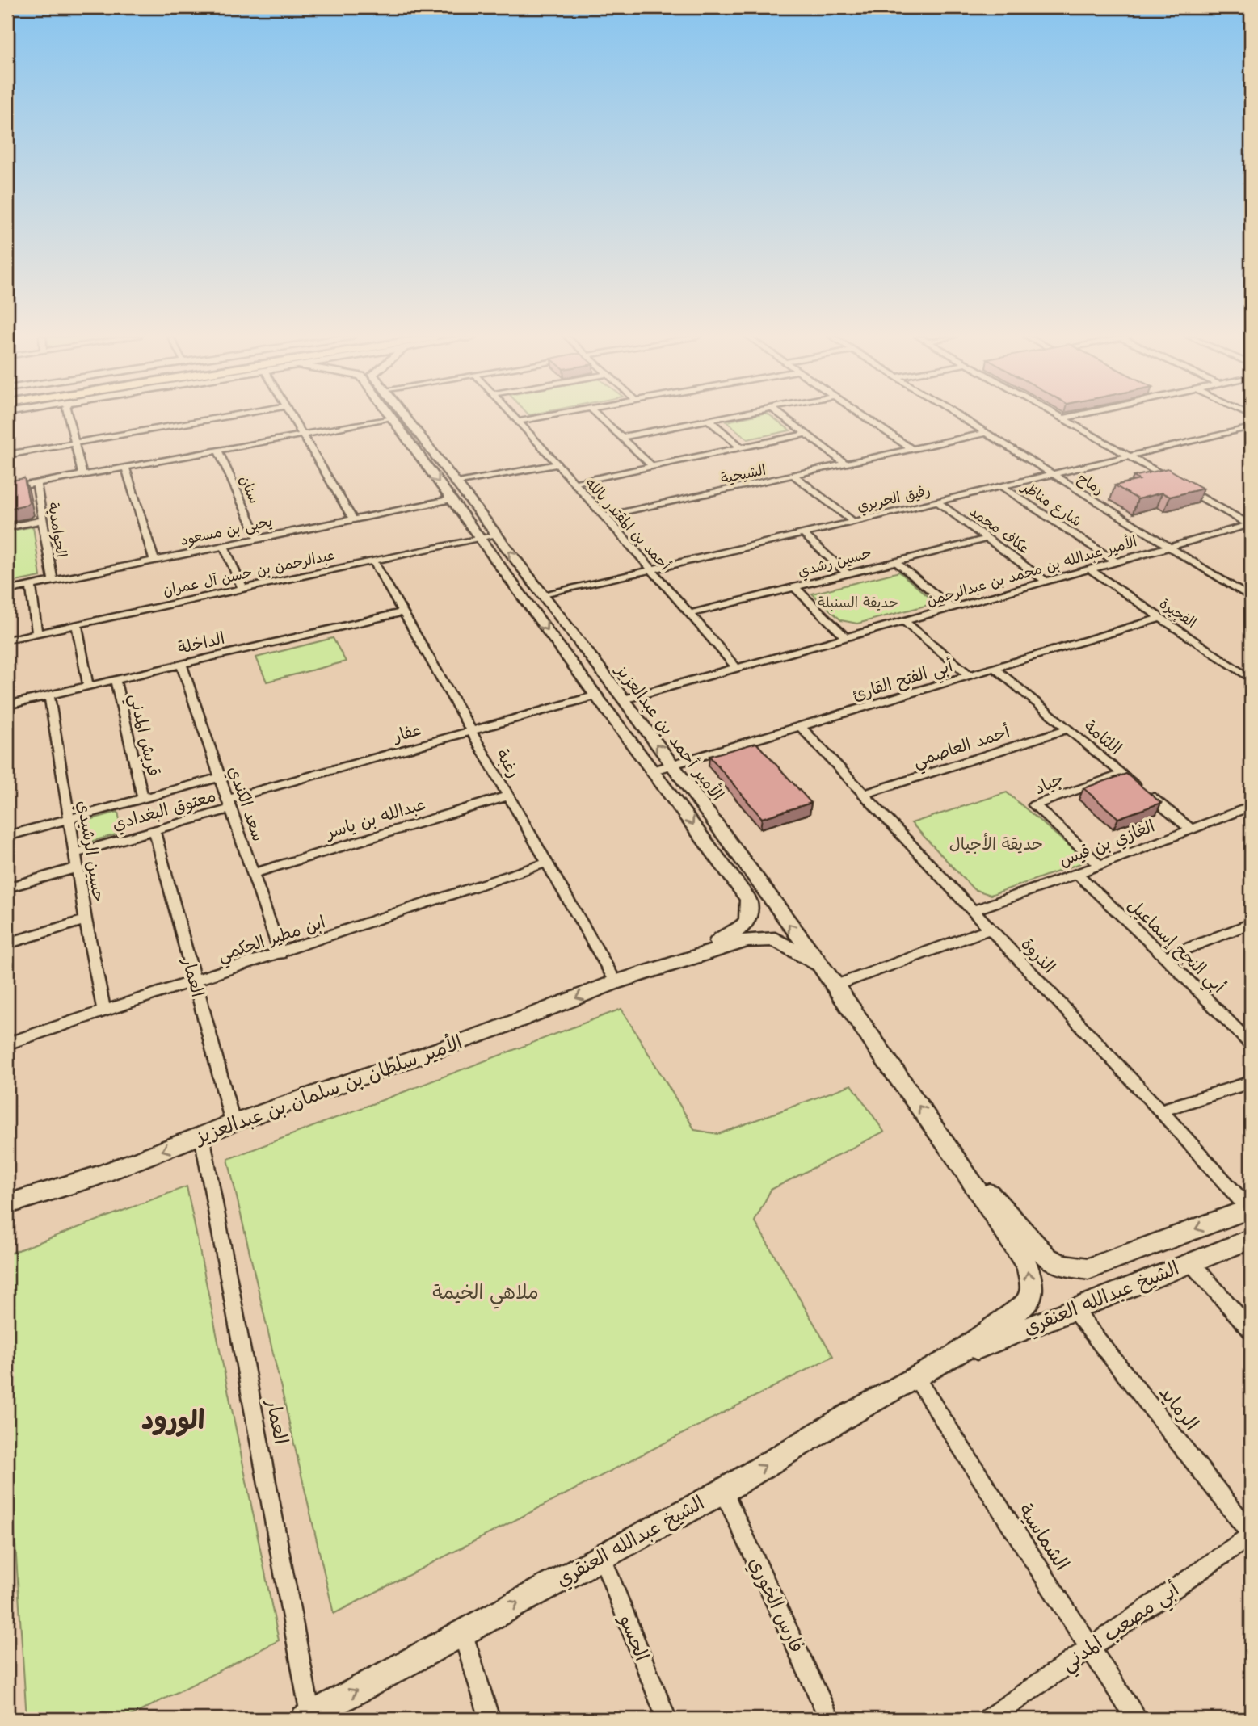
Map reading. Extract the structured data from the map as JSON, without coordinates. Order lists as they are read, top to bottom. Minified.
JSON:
{"streets":{"street":["الشيحية","رماح","سنان","رفيق الحريري","شارع مناظر","أحمد بن المقتدر بالله","الحوامدية","عكاف محمد","يحيى بن مسعود","حسين رشدي","الأمير عبدالله بن محمد بن عبدالرحمن","عبدالرحمن بن حسن آل عمران","الفجيرة","الداخلة","أبي الفتح القارئ","عفار","الأمير أحمد بن عبدالعزيز","قريش المدني","اللثامة","أحمد العاصمي","رغبة","جياد","سعد الكندي","معتوق البغدادي","عبدالله بن ياسر","الغازي بن قيس","حسين الرشيدي","ابن مطير الحكمي","أبي النجح إسماعيل","الذروة","العمار","الأمير سلطان بن سلمان بن عبدالعزيز","الشيخ عبدالله العنقري","الرمايد","الشماسية","فارس الخوري","أبي مصعب المدني","الحسو"]},"crossings":[["الشيحية","رماح"],["الشيحية","أحمد بن المقتدر بالله"],["رماح","رفيق الحريري"],["رماح","الأمير عبدالله بن محمد بن عبدالرحمن"],["سنان","يحيى بن مسعود"],["رفيق الحريري","شارع مناظر"],["رفيق الحريري","أحمد بن المقتدر بالله"],["رفيق الحريري","عكاف محمد"],["رفيق الحريري","الأمير أحمد بن عبدالعزيز"],["شارع مناظر","الأمير عبدالله بن محمد بن عبدالرحمن"],["أحمد بن المقتدر بالله","حسين رشدي"],["أحمد بن المقتدر بالله","الأمير عبدالله بن محمد بن عبدالرحمن"],["الحوامدية","يحيى بن مسعود"],["عكاف محمد","حسين رشدي"],["عكاف محمد","الأمير عبدالله بن محمد بن عبدالرحمن"],["الأمير عبدالله بن محمد بن عبدالرحمن","الفجيرة"],["الأمير عبدالله بن محمد بن عبدالرحمن","الأمير أحمد بن عبدالعزيز"],["عبدالرحمن بن حسن آل عمران","الأمير أحمد بن عبدالعزيز"],["عبدالرحمن بن حسن آل عمران","رغبة"],["الفجيرة","أبي الفتح القارئ"],["الداخلة","قريش المدني"],["الداخلة","رغبة"],["الداخلة","سعد الكندي"],["الداخلة","حسين الرشيدي"],["أبي الفتح القارئ","الأمير أحمد بن عبدالعزيز"],["أبي الفتح القارئ","اللثامة"],["أبي الفتح القارئ","الذروة"],["عفار","رغبة"],["عفار","سعد الكندي"],["عفار","معتوق البغدادي"],["الأمير أحمد بن عبدالعزيز","الشيخ عبدالله العنقري"],["اللثامة","أحمد العاصمي"],["اللثامة","جياد"],["اللثامة","الغازي بن قيس"],["أحمد العاصمي","الذروة"],["رغبة","عبدالله بن ياسر"],["رغبة","ابن مطير الحكمي"],["رغبة","الأمير سلطان بن سلمان بن عبدالعزيز"],["جياد","الغازي بن قيس"],["سعد الكندي","معتوق البغدادي"],["سعد الكندي","عبدالله بن ياسر"],["سعد الكندي","ابن مطير الحكمي"],["معتوق البغدادي","حسين الرشيدي"],["معتوق البغدادي","العمار"],["الغازي بن قيس","أبي النجح إسماعيل"],["الغازي بن قيس","الذروة"],["حسين الرشيدي","ابن مطير الحكمي"],["ابن مطير الحكمي","العمار"],["الذروة","الشيخ عبدالله العنقري"],["العمار","الأمير سلطان بن سلمان بن عبدالعزيز"],["العمار","الشيخ عبدالله العنقري"],["الشيخ عبدالله العنقري","الرمايد"],["الشيخ عبدالله العنقري","الشماسية"],["الشيخ عبدالله العنقري","فارس الخوري"],["الشيخ عبدالله العنقري","الحسو"],["الرمايد","أبي مصعب المدني"],["الشماسية","أبي مصعب المدني"]],"one_way":["الأمير أحمد بن عبدالعزيز","الأمير سلطان بن سلمان بن عبدالعزيز"],"districts":["الورود"],"parks":["حديقة السنبلة","حديقة الأجيال","ملاهي الخيمة"]}
